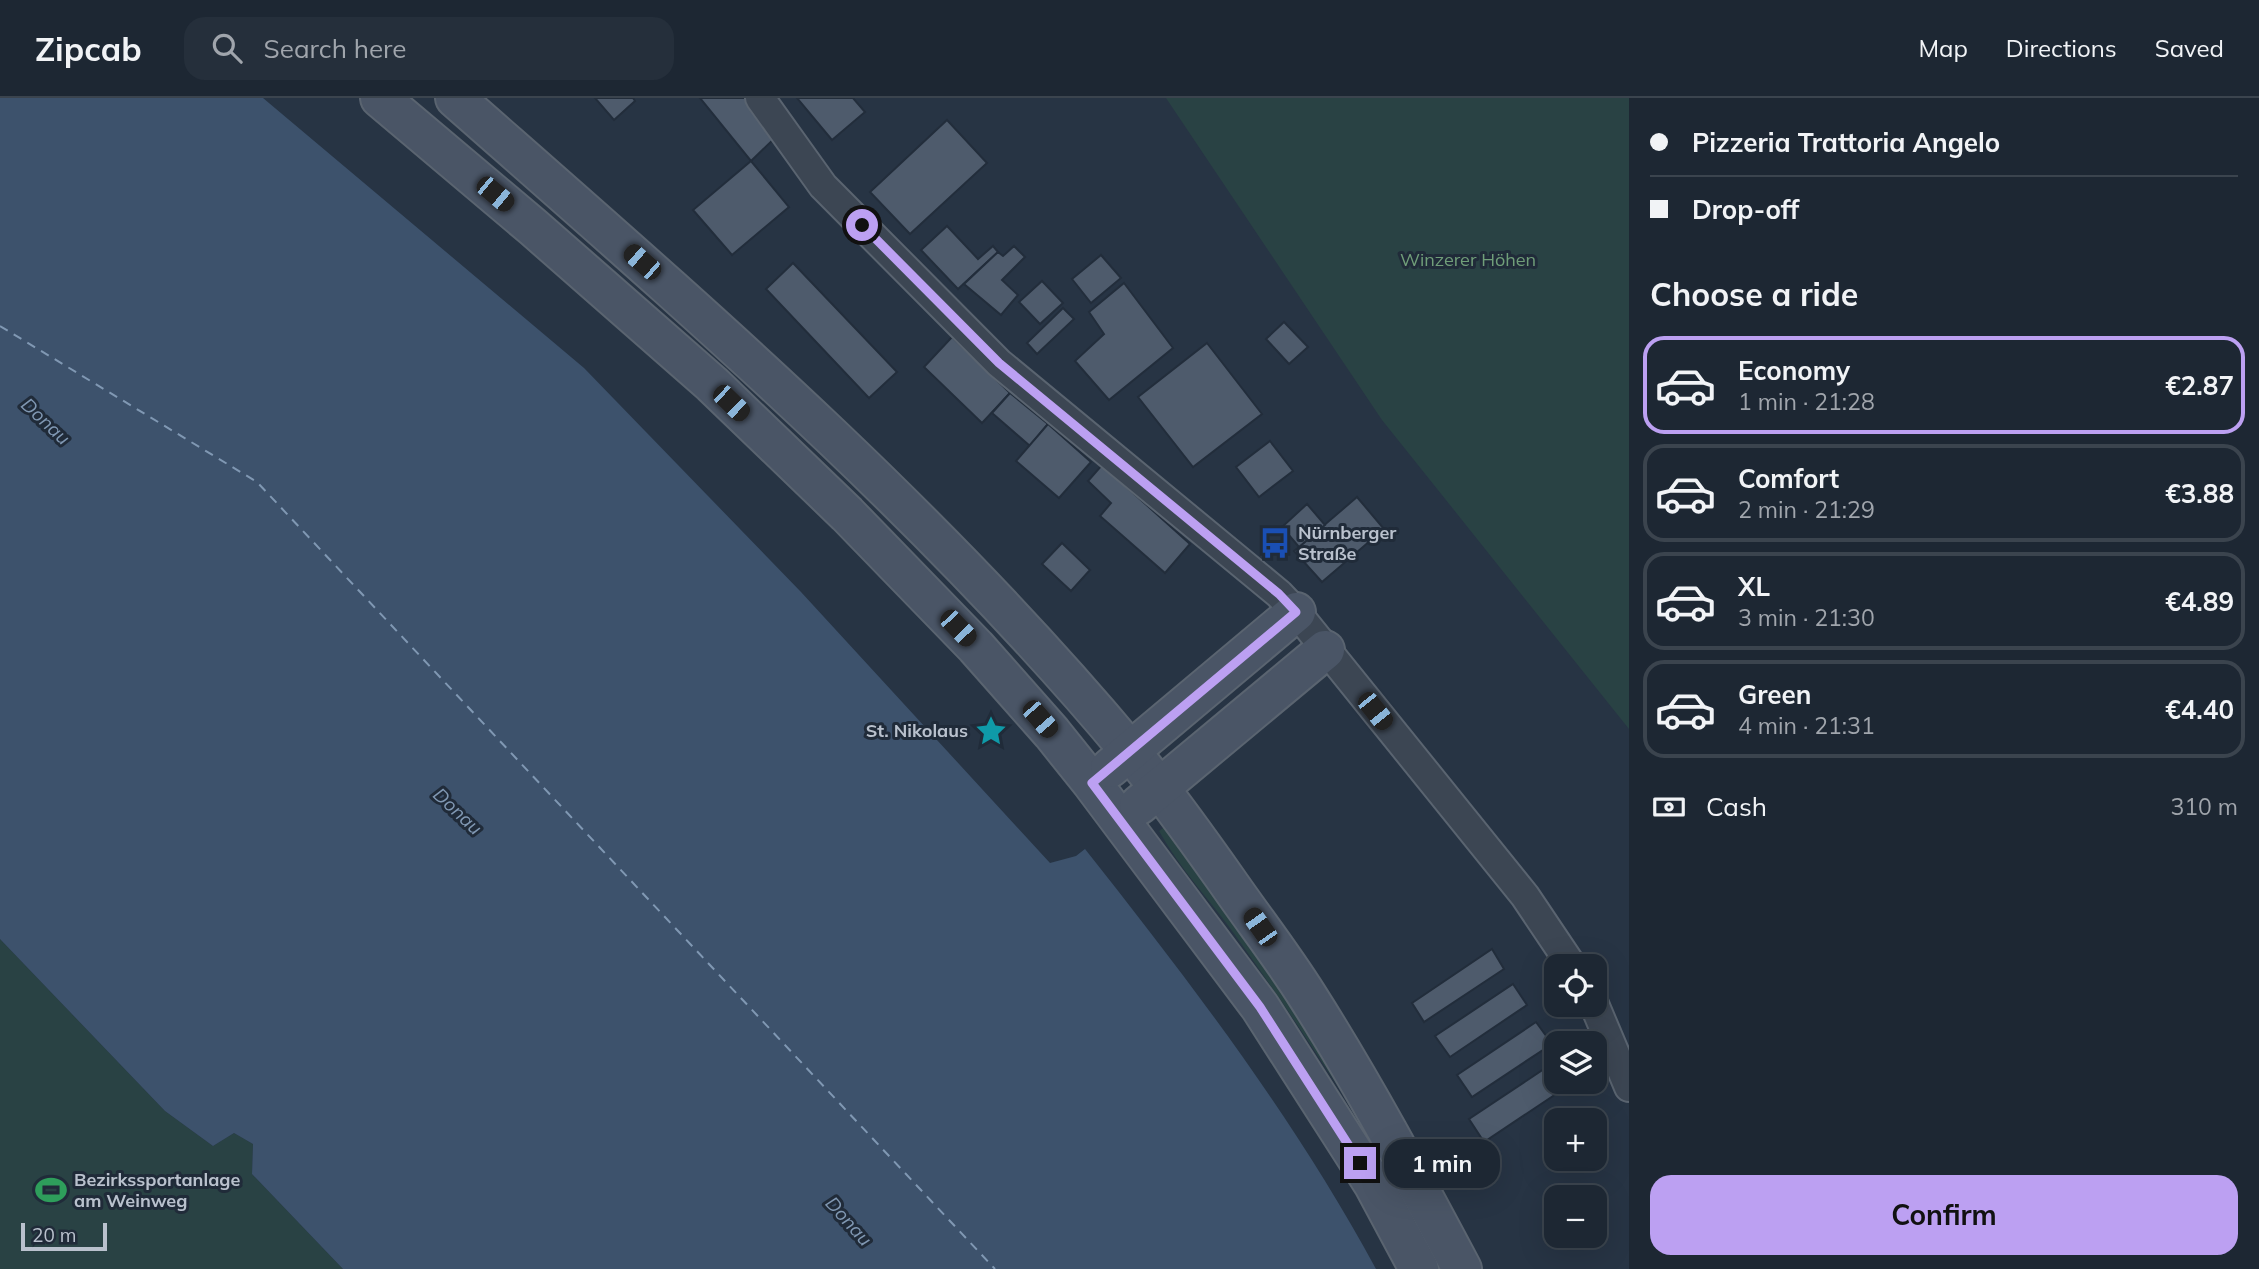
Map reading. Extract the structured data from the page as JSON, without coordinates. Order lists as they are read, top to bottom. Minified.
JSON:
{"water":["Donau"],"parks":["Winzerer Höhen"],"places":{"bus stop":["Nürnberger Straße"],"place":["St. Nikolaus"],"sports":["Bezirkssportanlage am Weinweg"]},"scale_bar":"20 m","page":{"header":"Zipcab","search":"Search here","nav":["Map","Directions","Saved"],"banner":["Pizzeria Trattoria Angelo","Drop-off"],"heading":"Choose a ride","list":[{"name":"Economy","note":"1 min · 21:28","value":"€2.87"},{"name":"Comfort","note":"2 min · 21:29","value":"€3.88"},{"name":"XL","note":"3 min · 21:30","value":"€4.89"},{"name":"Green","note":"4 min · 21:31","value":"€4.40"}],"pay":["Cash","310 m"],"map_buttons":["+","−"],"bubble":"1 min","buttons":"Confirm","scale":"20 m"}}
